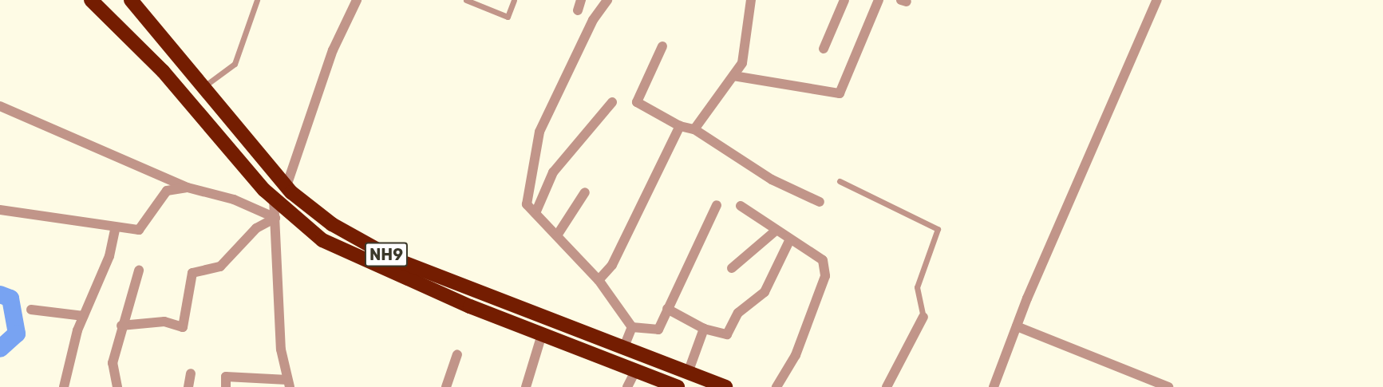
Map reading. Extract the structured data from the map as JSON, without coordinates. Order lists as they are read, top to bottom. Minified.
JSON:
{"streets":{"highway":["NH9"]}}
